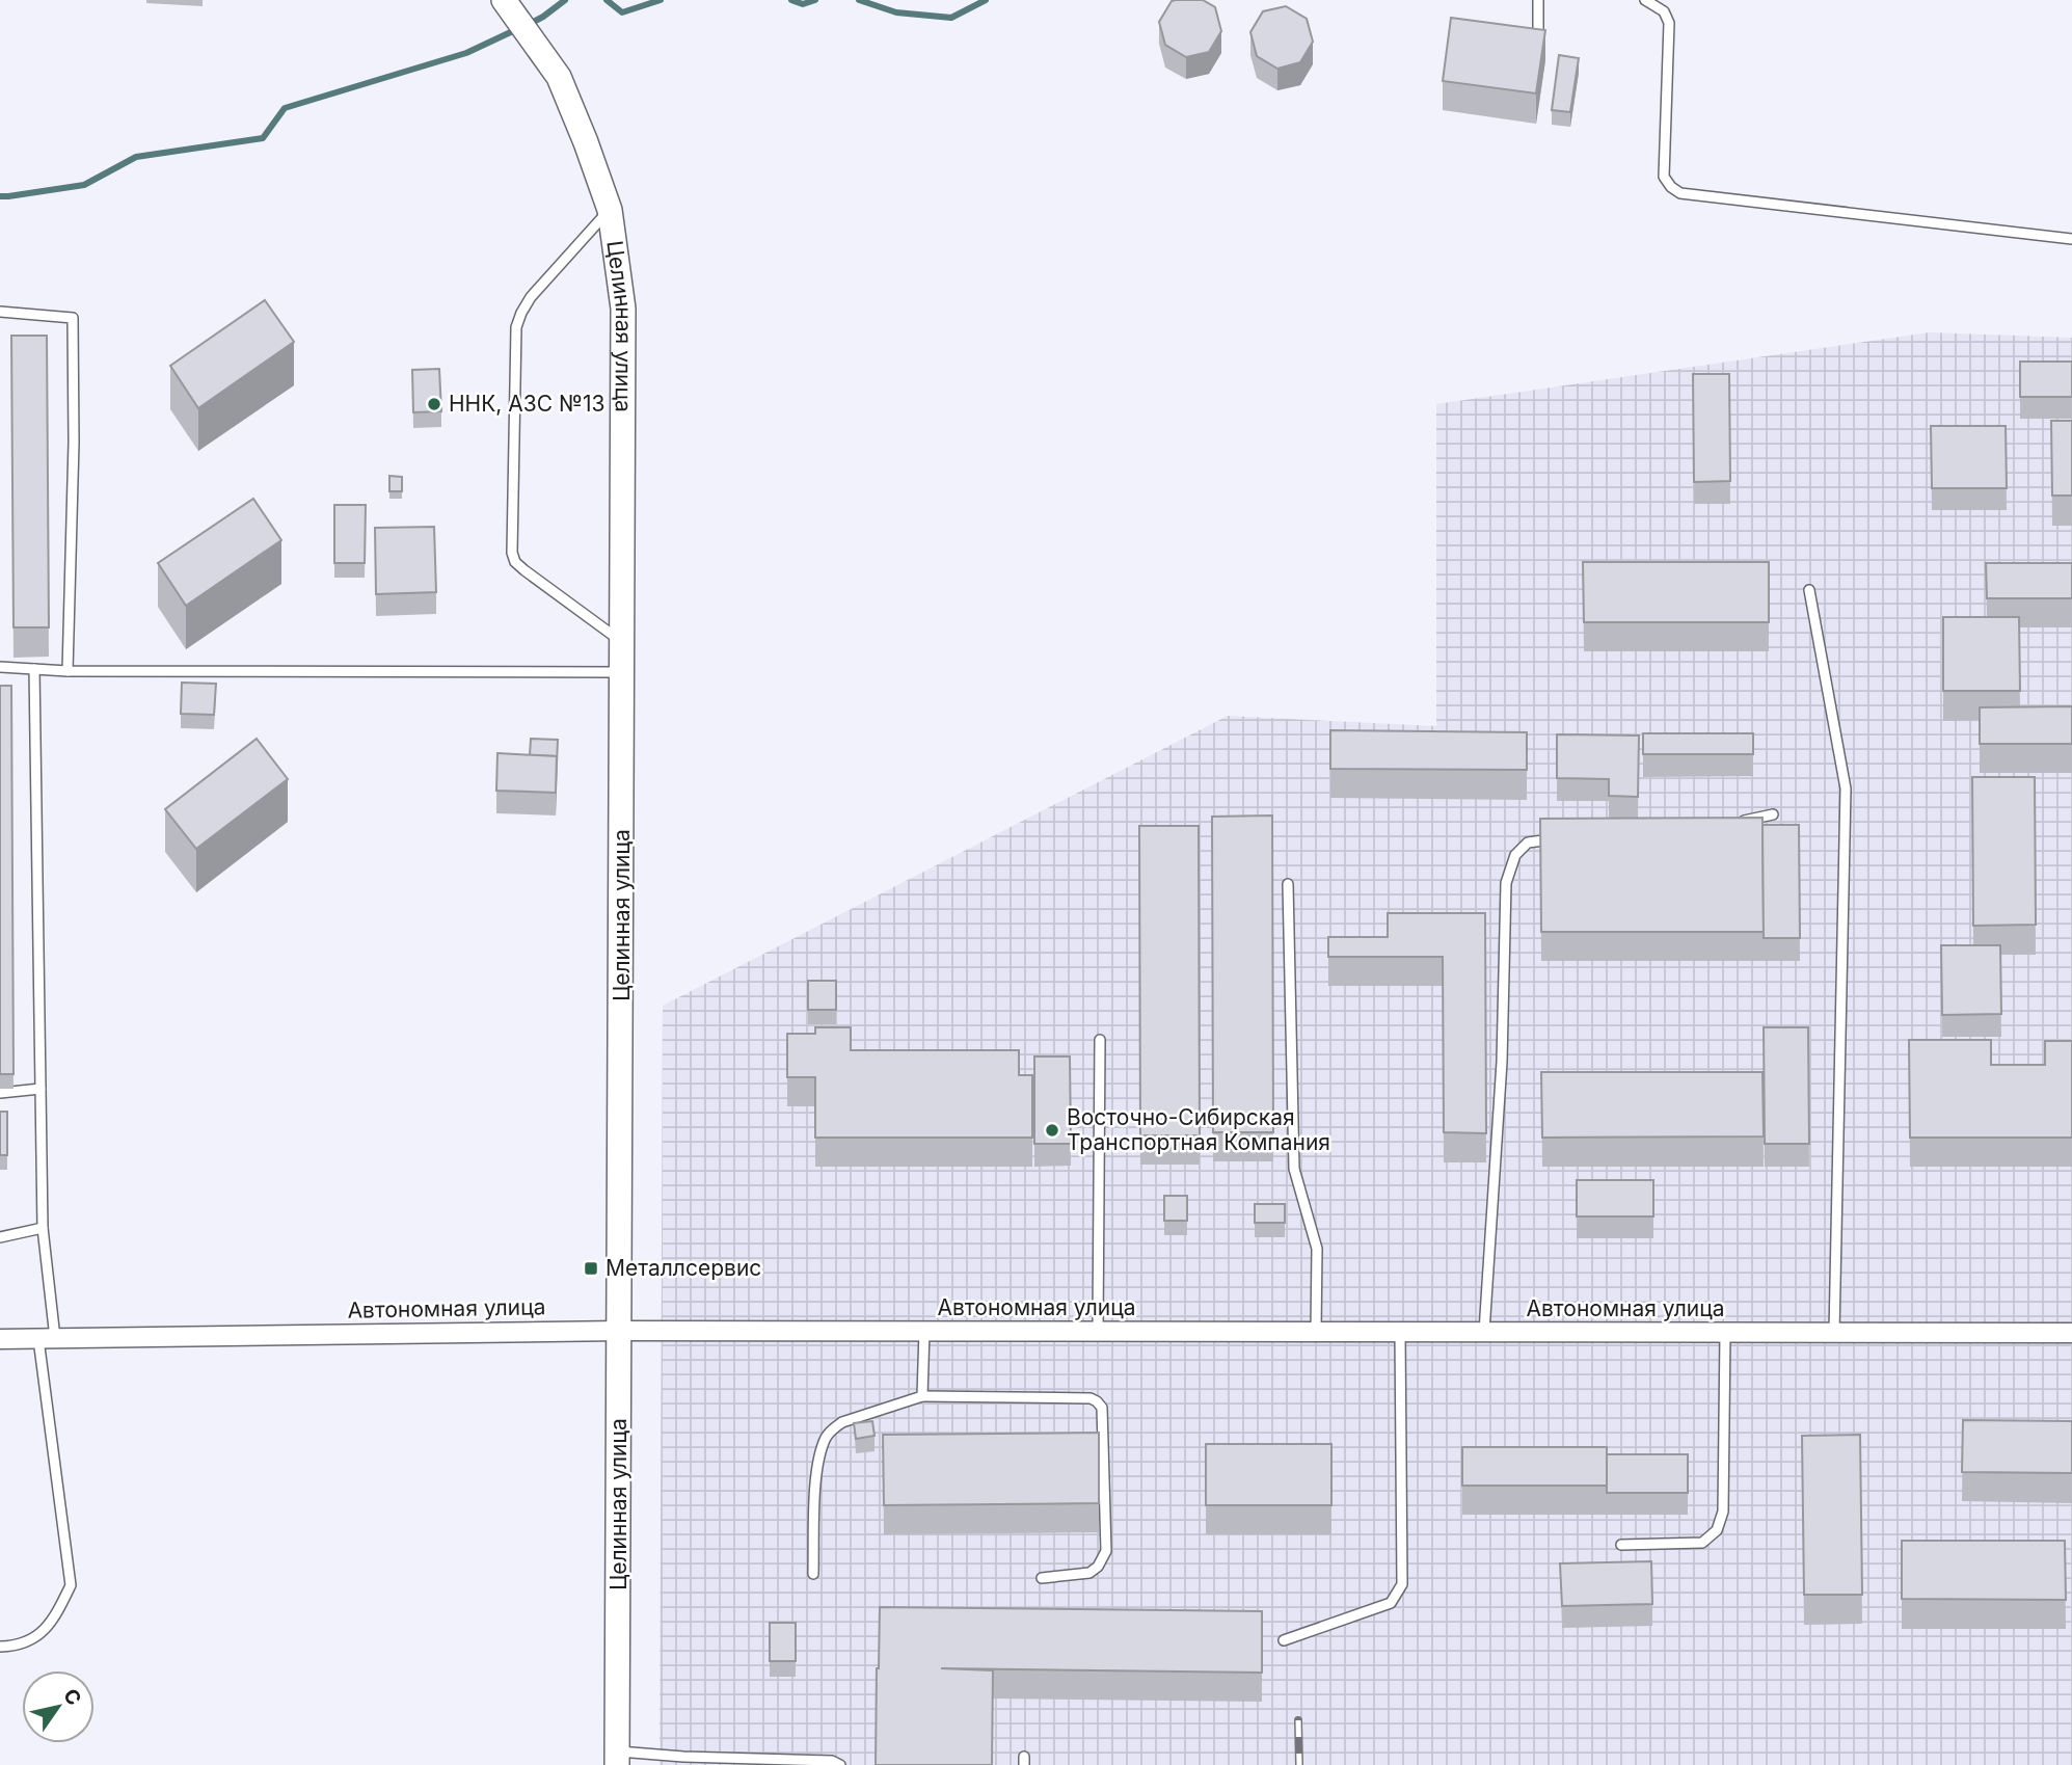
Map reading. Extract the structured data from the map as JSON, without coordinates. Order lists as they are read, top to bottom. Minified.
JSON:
{"streets":{"street":["Целинная улица","Автономная улица"]},"crossings":[["Целинная улица","Автономная улица"]],"places":{"other":["ННК, АЗС №13","Восточно-Сибирская Транспортная Компания"],"transit":["Металлсервис"]},"north":"top right"}
